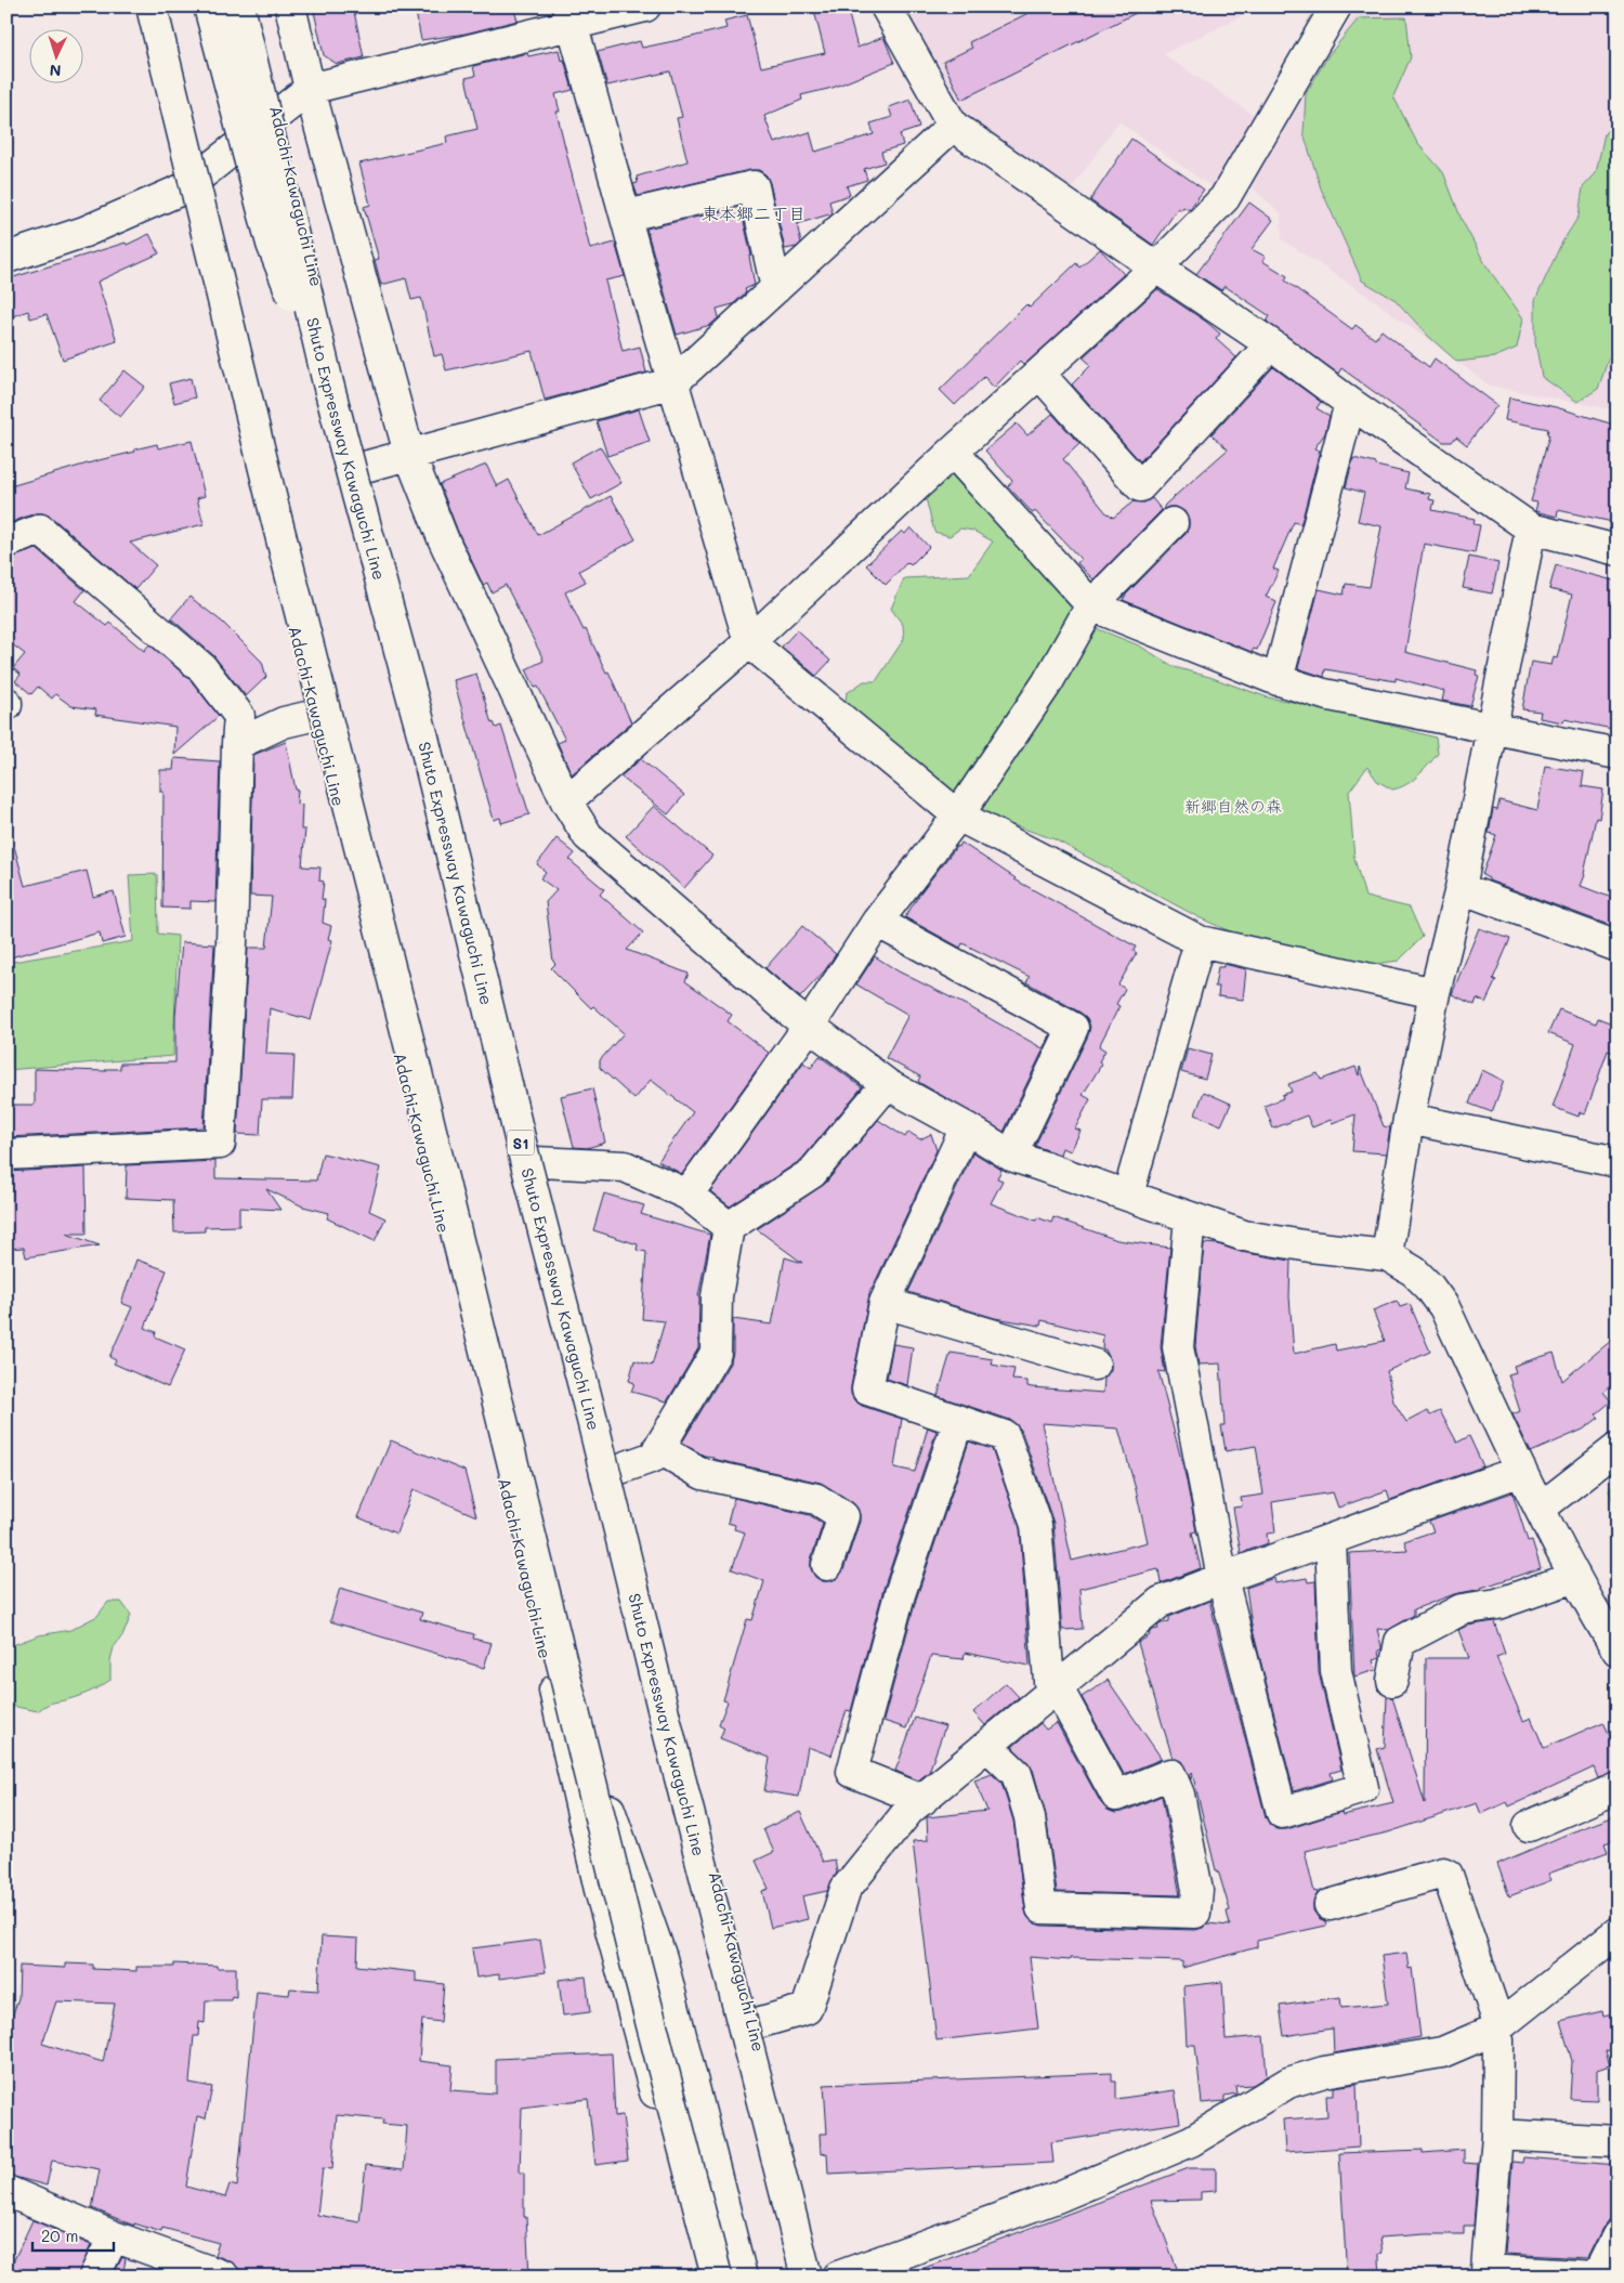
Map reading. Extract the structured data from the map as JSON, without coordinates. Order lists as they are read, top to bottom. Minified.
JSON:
{"streets":{"main road":["Adachi-Kawaguchi Line","Shuto Expressway Kawaguchi Line","S1"]},"districts":["東本郷二丁目"],"parks":["新郷自然の森"],"scale_bar":"20 m","north":"bottom"}
